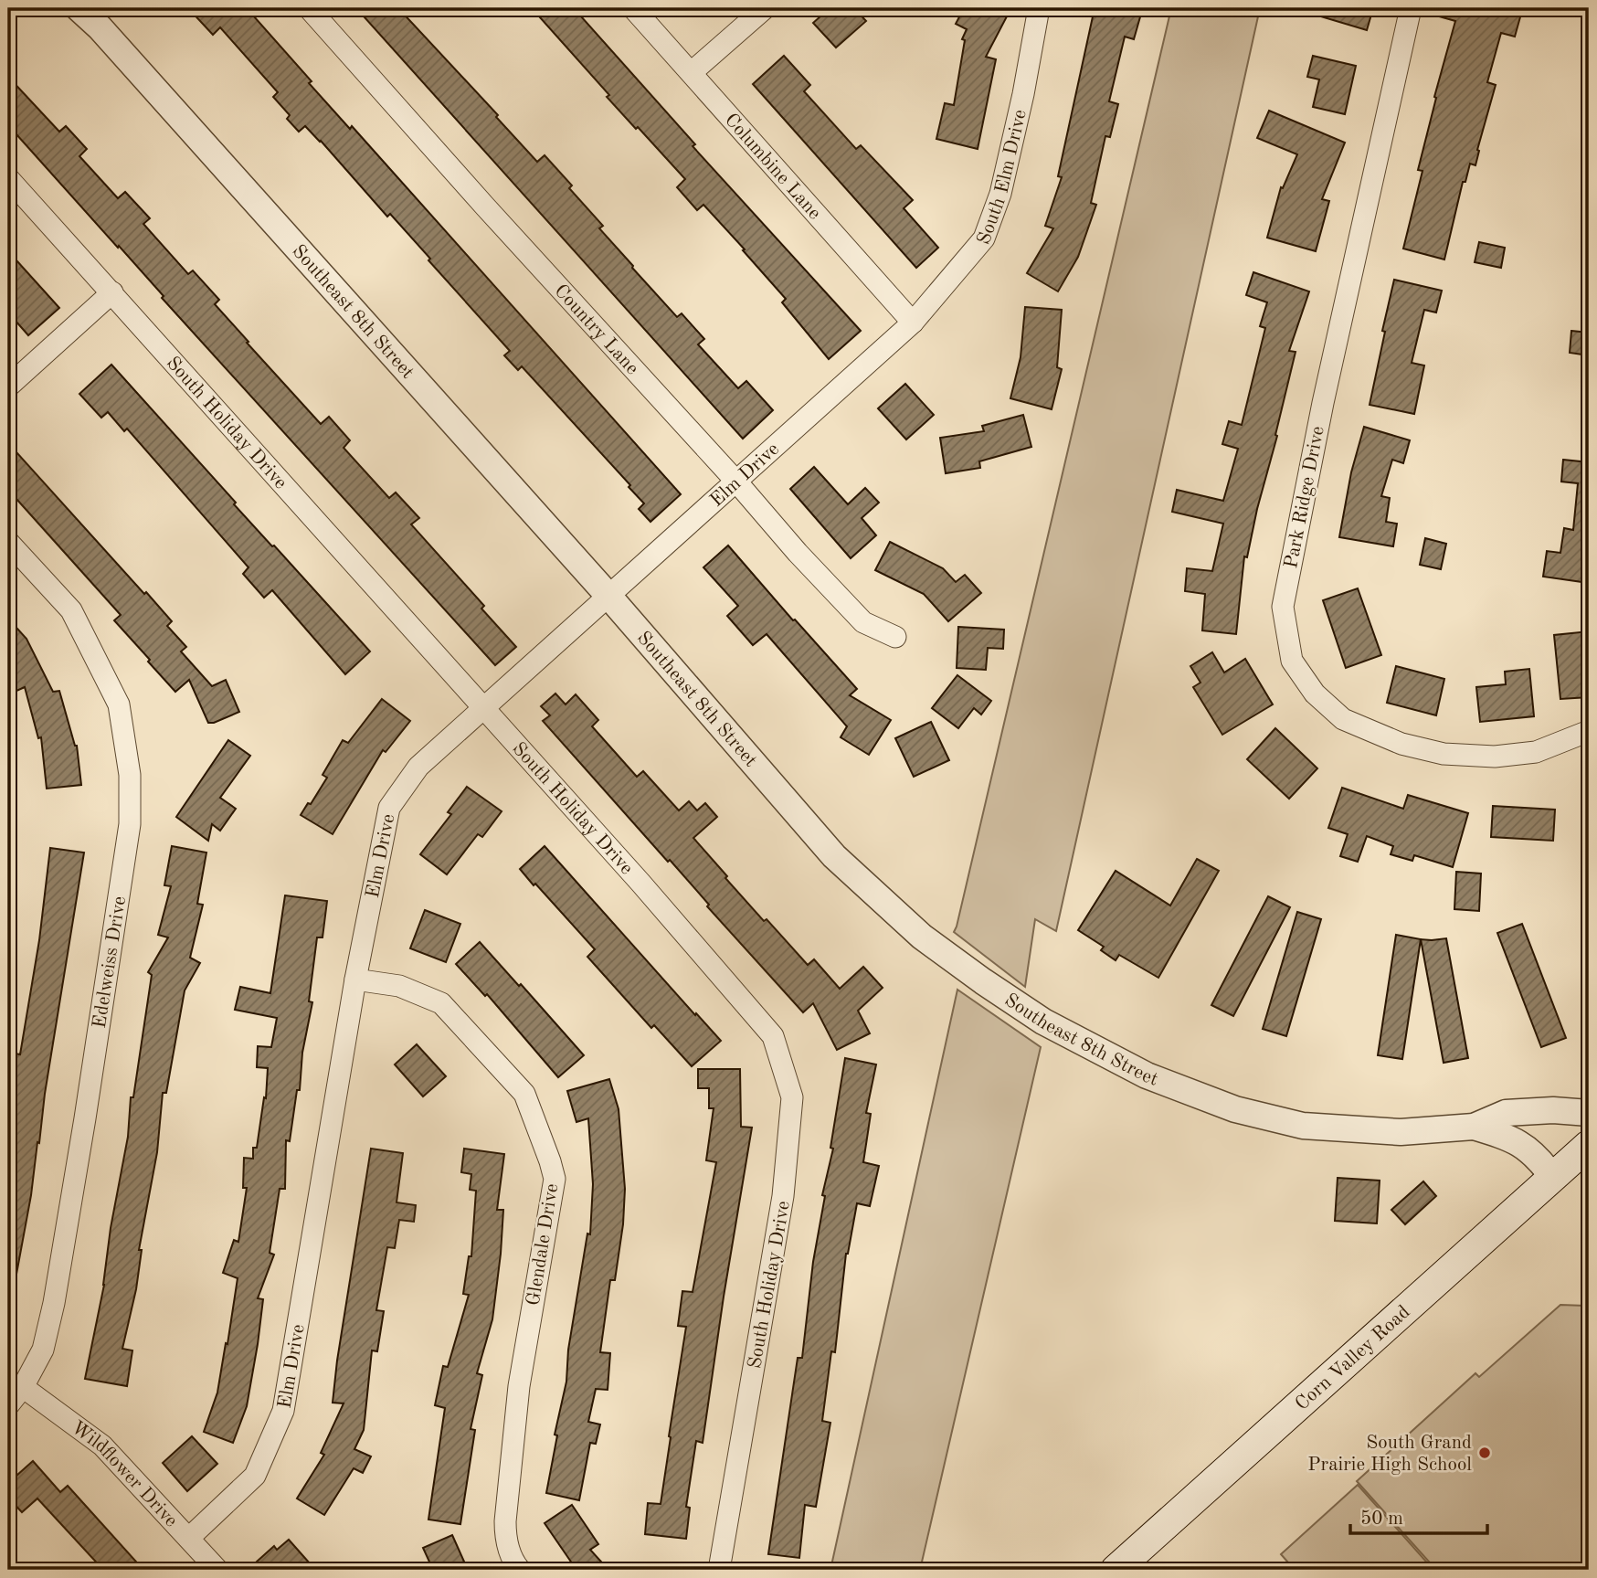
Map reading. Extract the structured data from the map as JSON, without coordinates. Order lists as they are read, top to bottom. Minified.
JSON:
{"streets":{"main road":["Corn Valley Road"],"street":["Columbine Lane","South Elm Drive","Southeast 8th Street","Country Lane","South Holiday Drive","Elm Drive","Park Ridge Drive","Edelweiss Drive","Glendale Drive","Wildflower Drive"]},"crossings":[["Columbine Lane","South Elm Drive"],["Columbine Lane","Elm Drive"],["South Elm Drive","Elm Drive"],["Southeast 8th Street","Elm Drive"],["Southeast 8th Street","Corn Valley Road"],["Country Lane","Elm Drive"],["South Holiday Drive","Elm Drive"],["Elm Drive","Glendale Drive"],["Elm Drive","Wildflower Drive"],["Edelweiss Drive","Wildflower Drive"]],"places":["South Grand Prairie High School"],"scale_bar":"50 m"}
